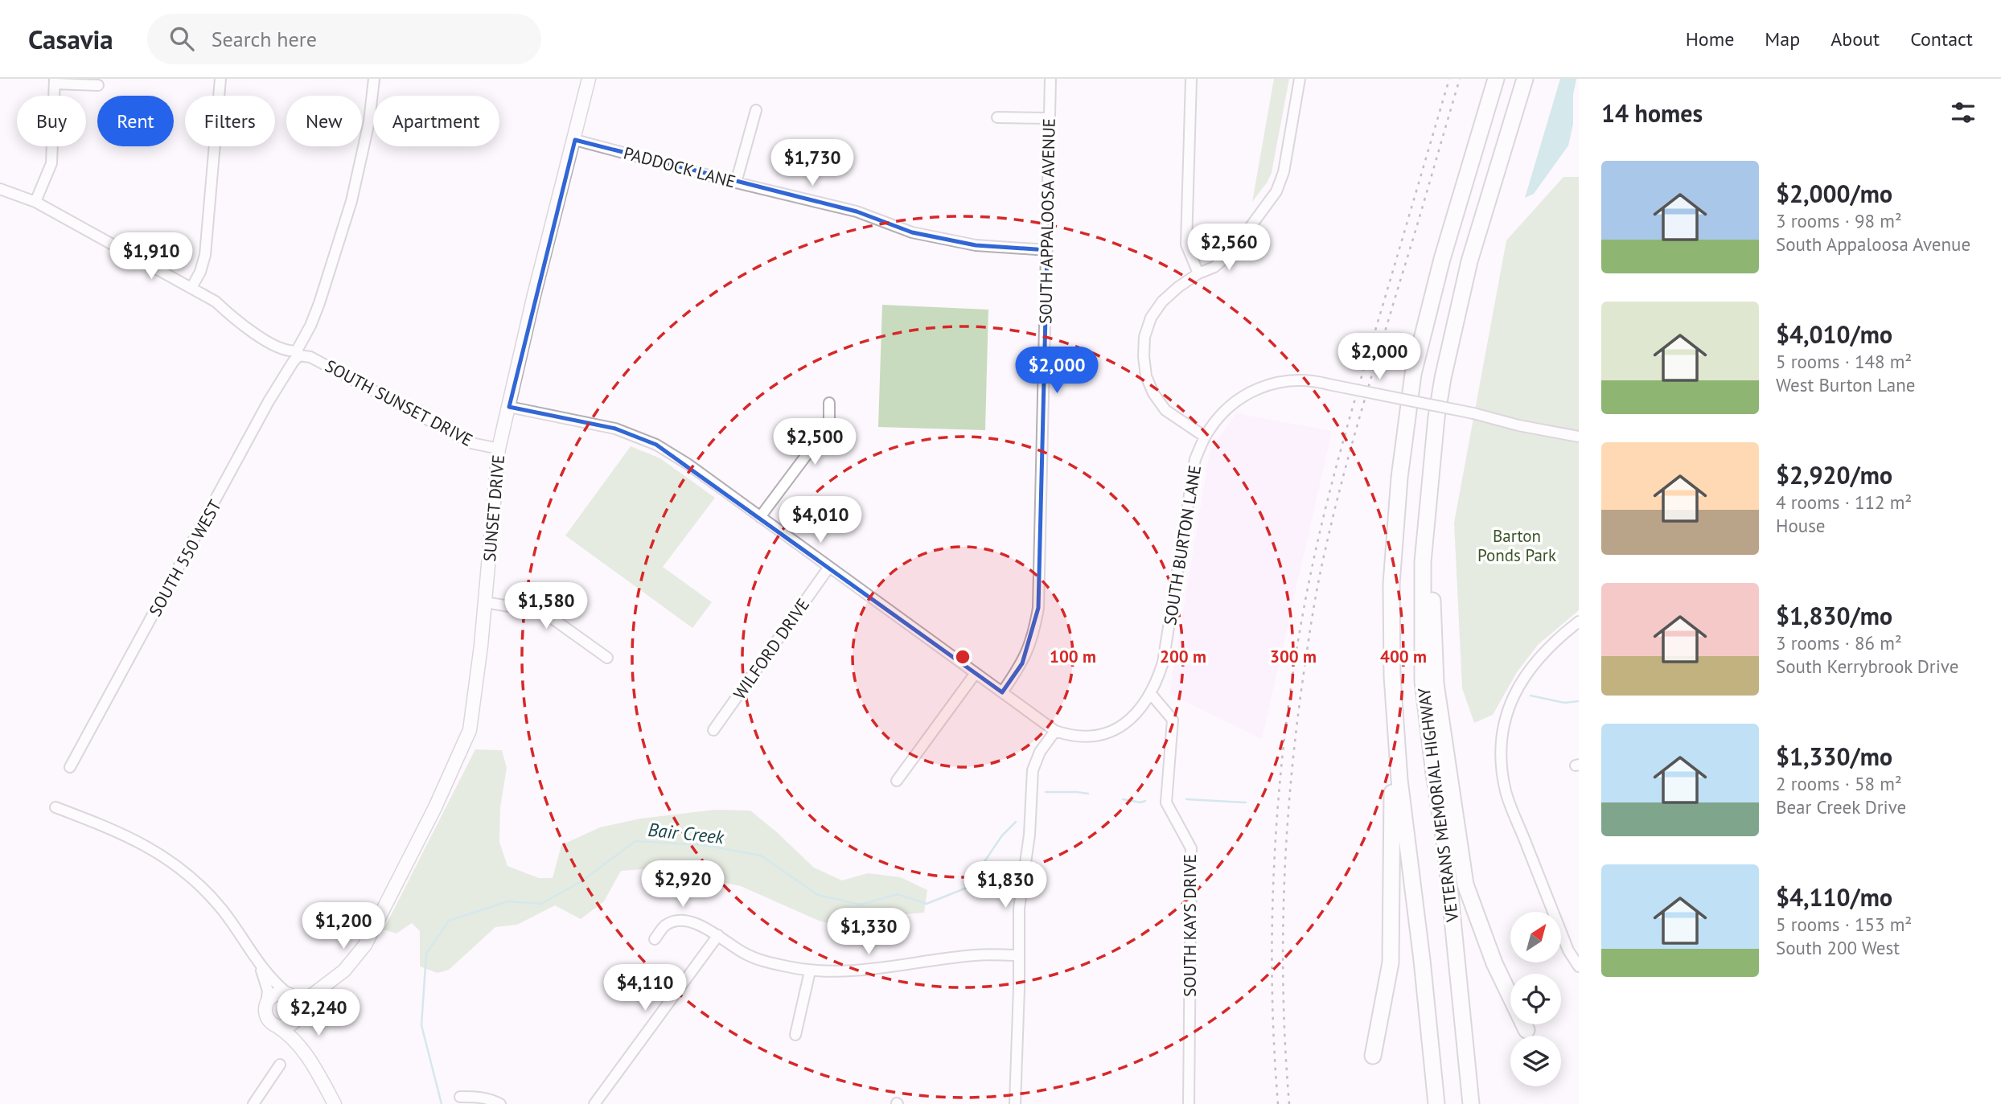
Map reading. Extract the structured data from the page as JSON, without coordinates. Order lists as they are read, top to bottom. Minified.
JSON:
{"streets":{"highway":["VETERANS MEMORIAL HIGHWAY"],"main road":["SUNSET DRIVE"],"street":["PADDOCK LANE","SOUTH APPALOOSA AVENUE","SOUTH SUNSET DRIVE","SOUTH BURTON LANE","SOUTH 550 WEST","WILFORD DRIVE","SOUTH KAYS DRIVE"]},"crossings":[["PADDOCK LANE","SOUTH APPALOOSA AVENUE"],["PADDOCK LANE","SUNSET DRIVE"],["SOUTH SUNSET DRIVE","SUNSET DRIVE"],["SOUTH SUNSET DRIVE","SOUTH 550 WEST"],["SOUTH BURTON LANE","SOUTH KAYS DRIVE"]],"water":["Bair Creek"],"parks":["Barton Ponds Park"],"north":"top right","page":{"header":"Casavia","search":"Search here","nav":["Home","Map","About","Contact"],"heading":"14 homes","chip":["Buy","Rent","Filters","New","Apartment"],"price":["$1,730","$2,560","$1,910","$2,000","$2,000","$2,500","$4,010","$1,580","$2,920","$1,830","$1,200","$1,330","$4,110","$2,240"],"list":[{"name":"$2,000/mo","note":"3 rooms · 98 m² · South Appaloosa Avenue"},{"name":"$4,010/mo","note":"5 rooms · 148 m² · West Burton Lane"},{"name":"$2,920/mo","note":"4 rooms · 112 m² · House"},{"name":"$1,830/mo","note":"3 rooms · 86 m² · South Kerrybrook Drive"},{"name":"$1,330/mo","note":"2 rooms · 58 m² · Bear Creek Drive"},{"name":"$4,110/mo","note":"5 rooms · 153 m² · South 200 West"}]},"rings":["100 m","200 m","300 m","400 m"]}
